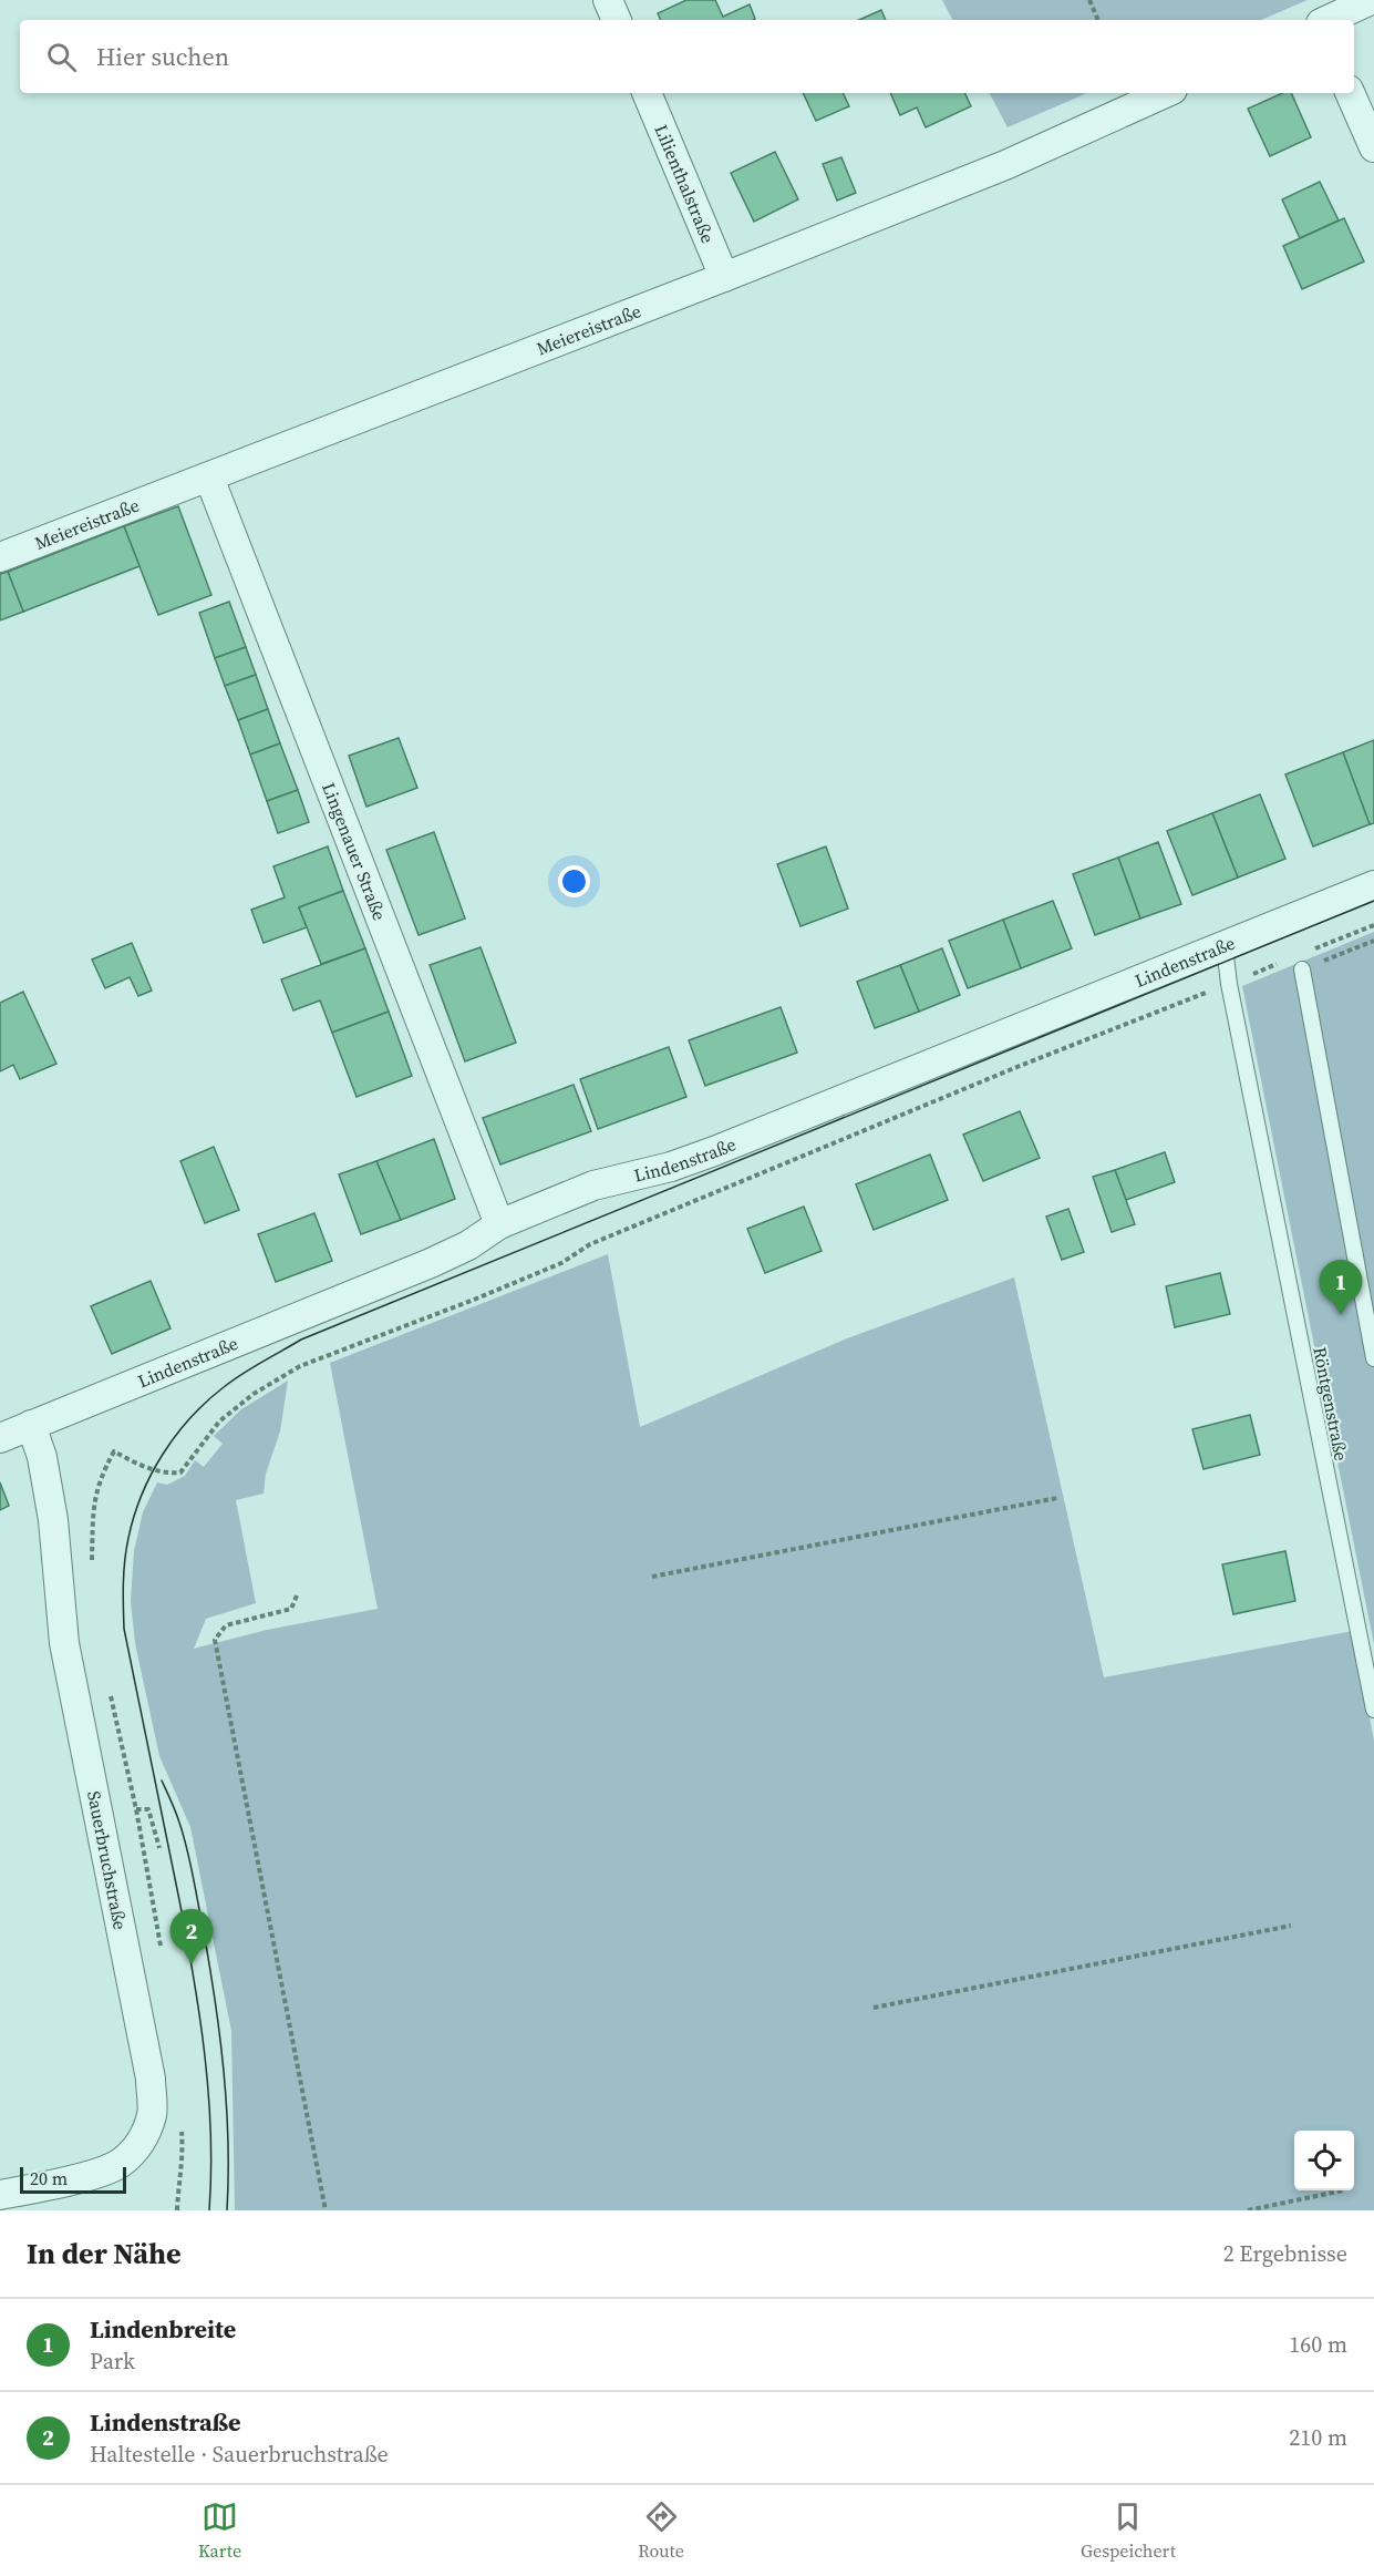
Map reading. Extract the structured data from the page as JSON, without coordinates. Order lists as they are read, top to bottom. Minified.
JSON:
{"streets":{"street":["Lilienthalstraße","Meiereistraße","Lingenauer Straße","Lindenstraße","Sauerbruchstraße"],"lane":["Röntgenstraße"]},"crossings":[["Lilienthalstraße","Meiereistraße"],["Meiereistraße","Lingenauer Straße"],["Lingenauer Straße","Lindenstraße"],["Lindenstraße","Röntgenstraße"],["Lindenstraße","Sauerbruchstraße"]],"scale_bar":"20 m","page":{"search":"Hier suchen","pins":["1","2"],"scale":"20 m","heading":["In der Nähe","2 Ergebnisse"],"list":[{"mark":"1","name":"Lindenbreite","note":"Park","value":"160 m"},{"mark":"2","name":"Lindenstraße","note":"Haltestelle · Sauerbruchstraße","value":"210 m"}],"nav":["Karte","Route","Gespeichert"]}}
